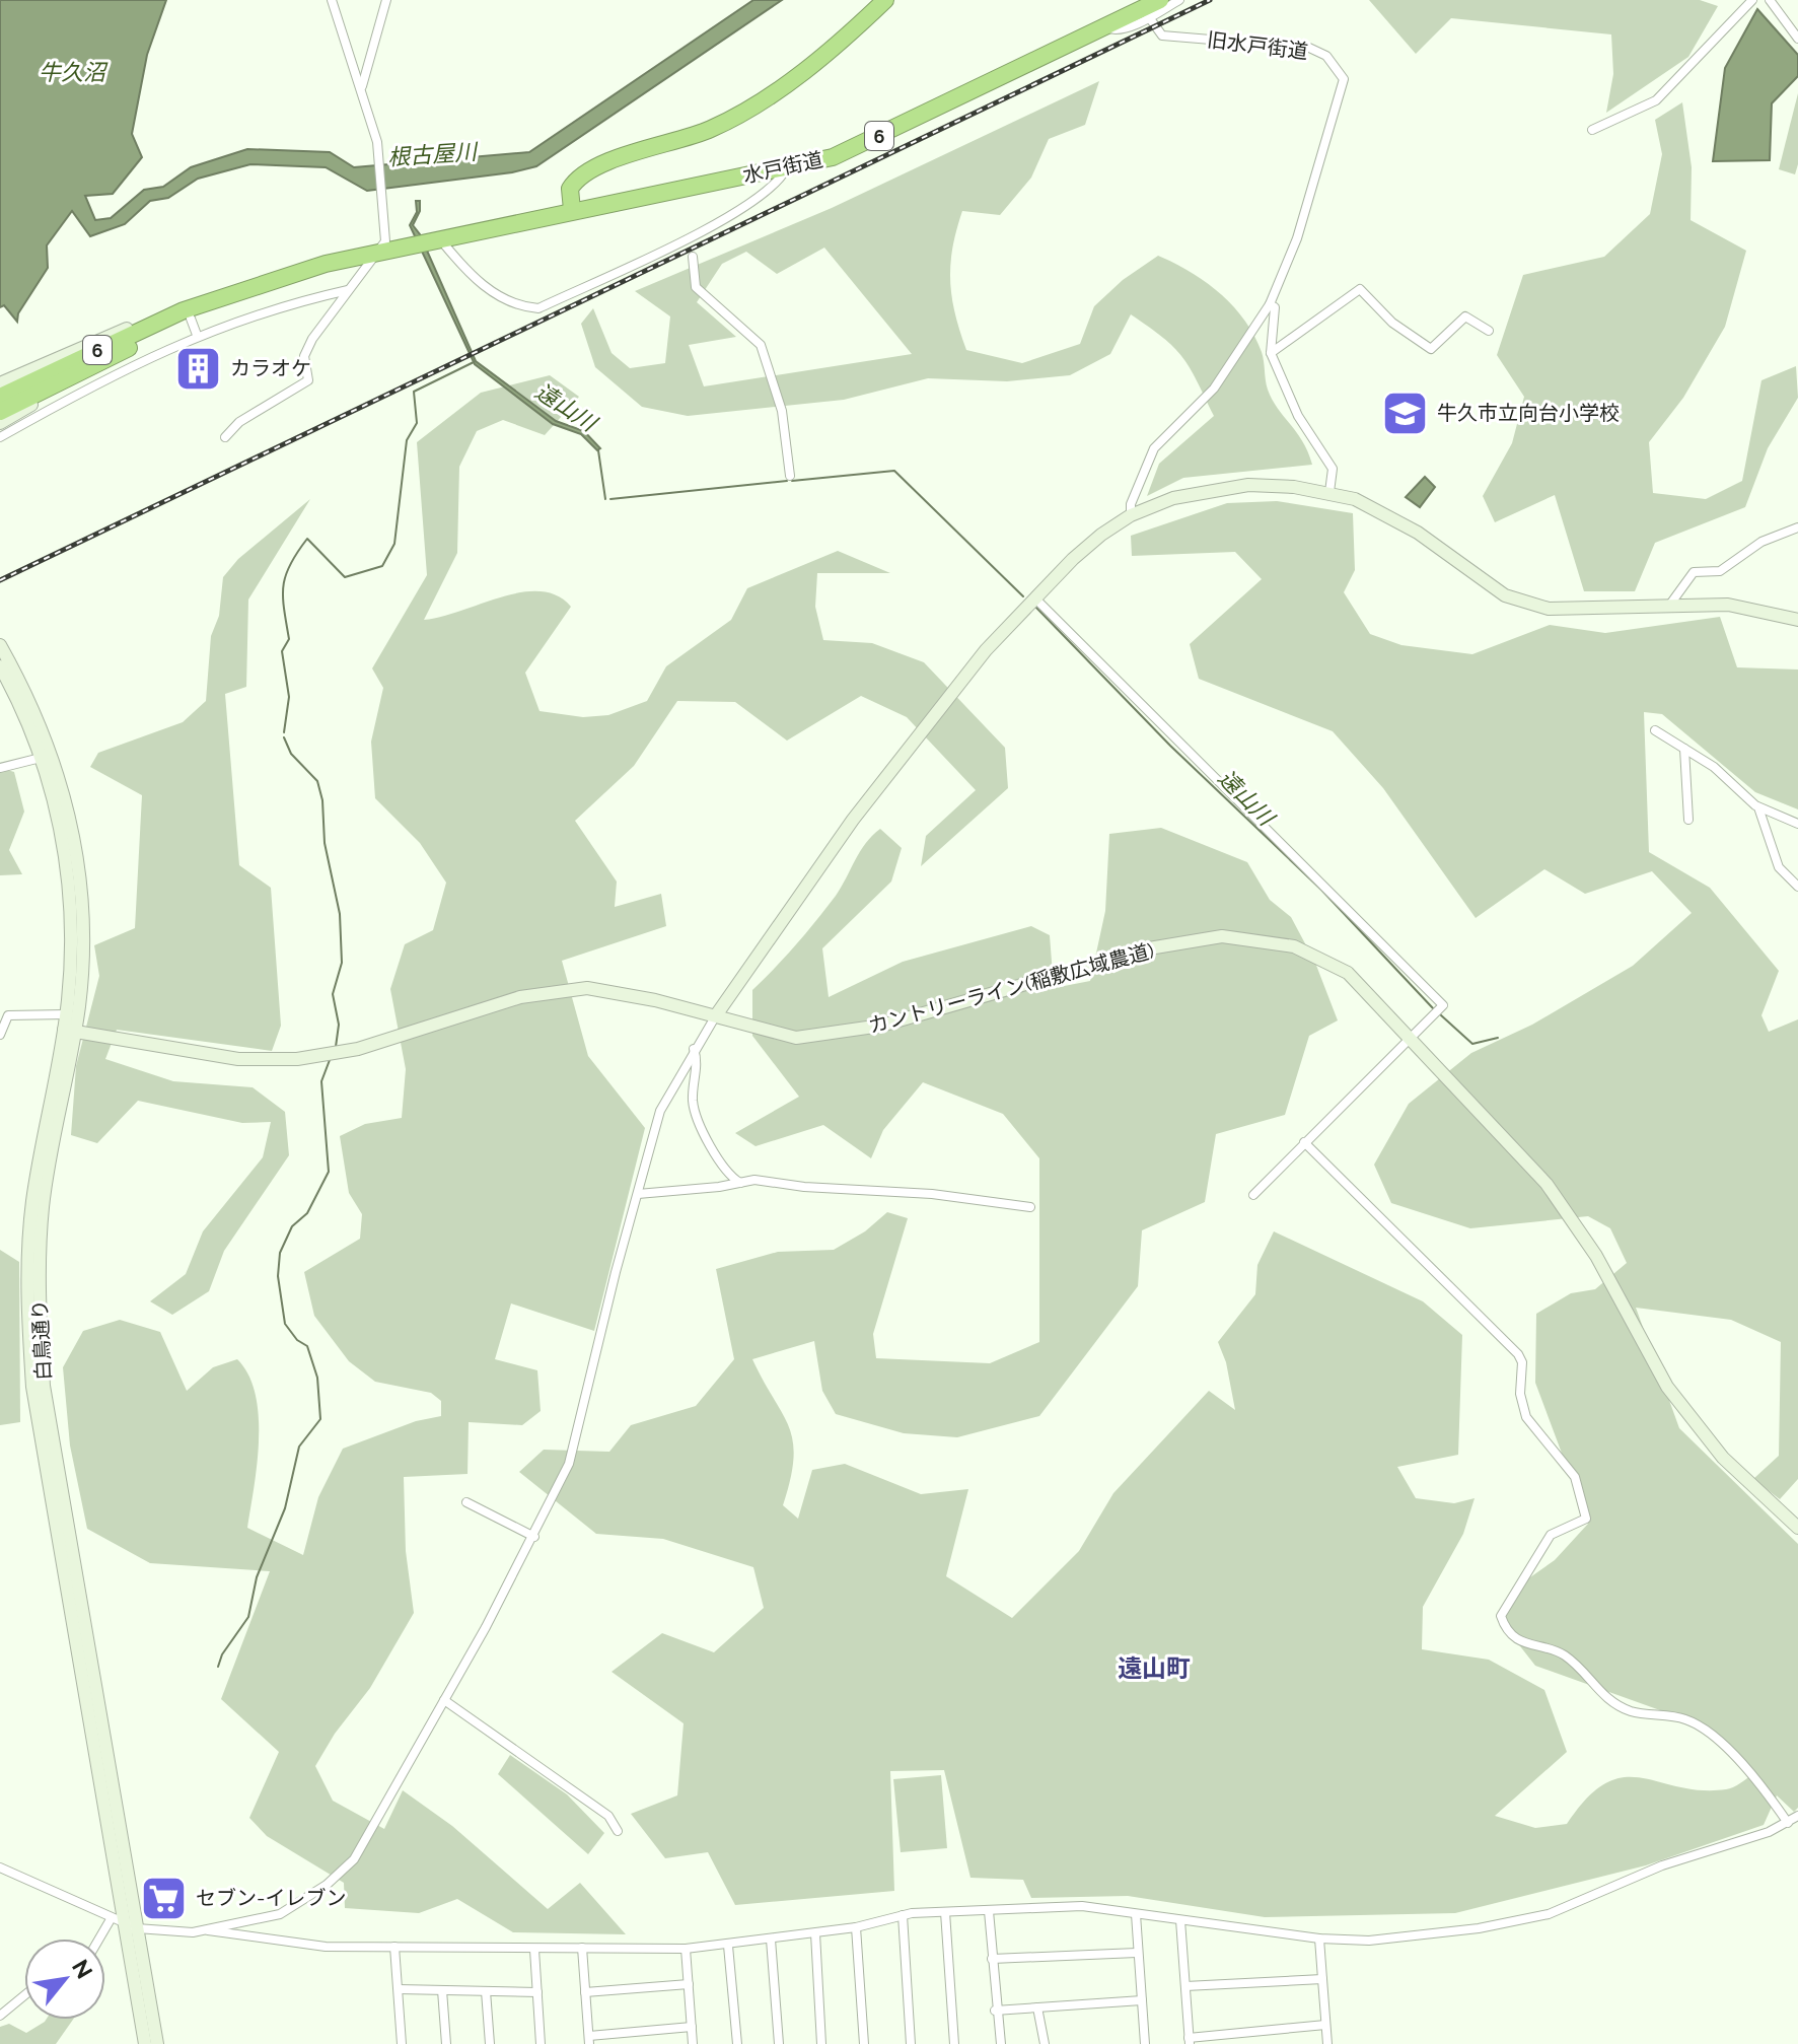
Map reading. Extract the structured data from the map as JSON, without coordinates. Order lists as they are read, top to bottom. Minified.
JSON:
{"streets":{"highway":["6","水戸街道"],"street":["旧水戸街道","カントリーライン(稲敷広域農道)","白鳥通り"]},"crossings":[["カントリーライン(稲敷広域農道)","白鳥通り"]],"districts":["遠山町"],"water":["牛久沼","根古屋川","遠山川"],"places":{"building":["カラオケ"],"school or university":["牛久市立向台小学校"],"supermarket":["セブン-イレブン"]},"north":"top right"}
